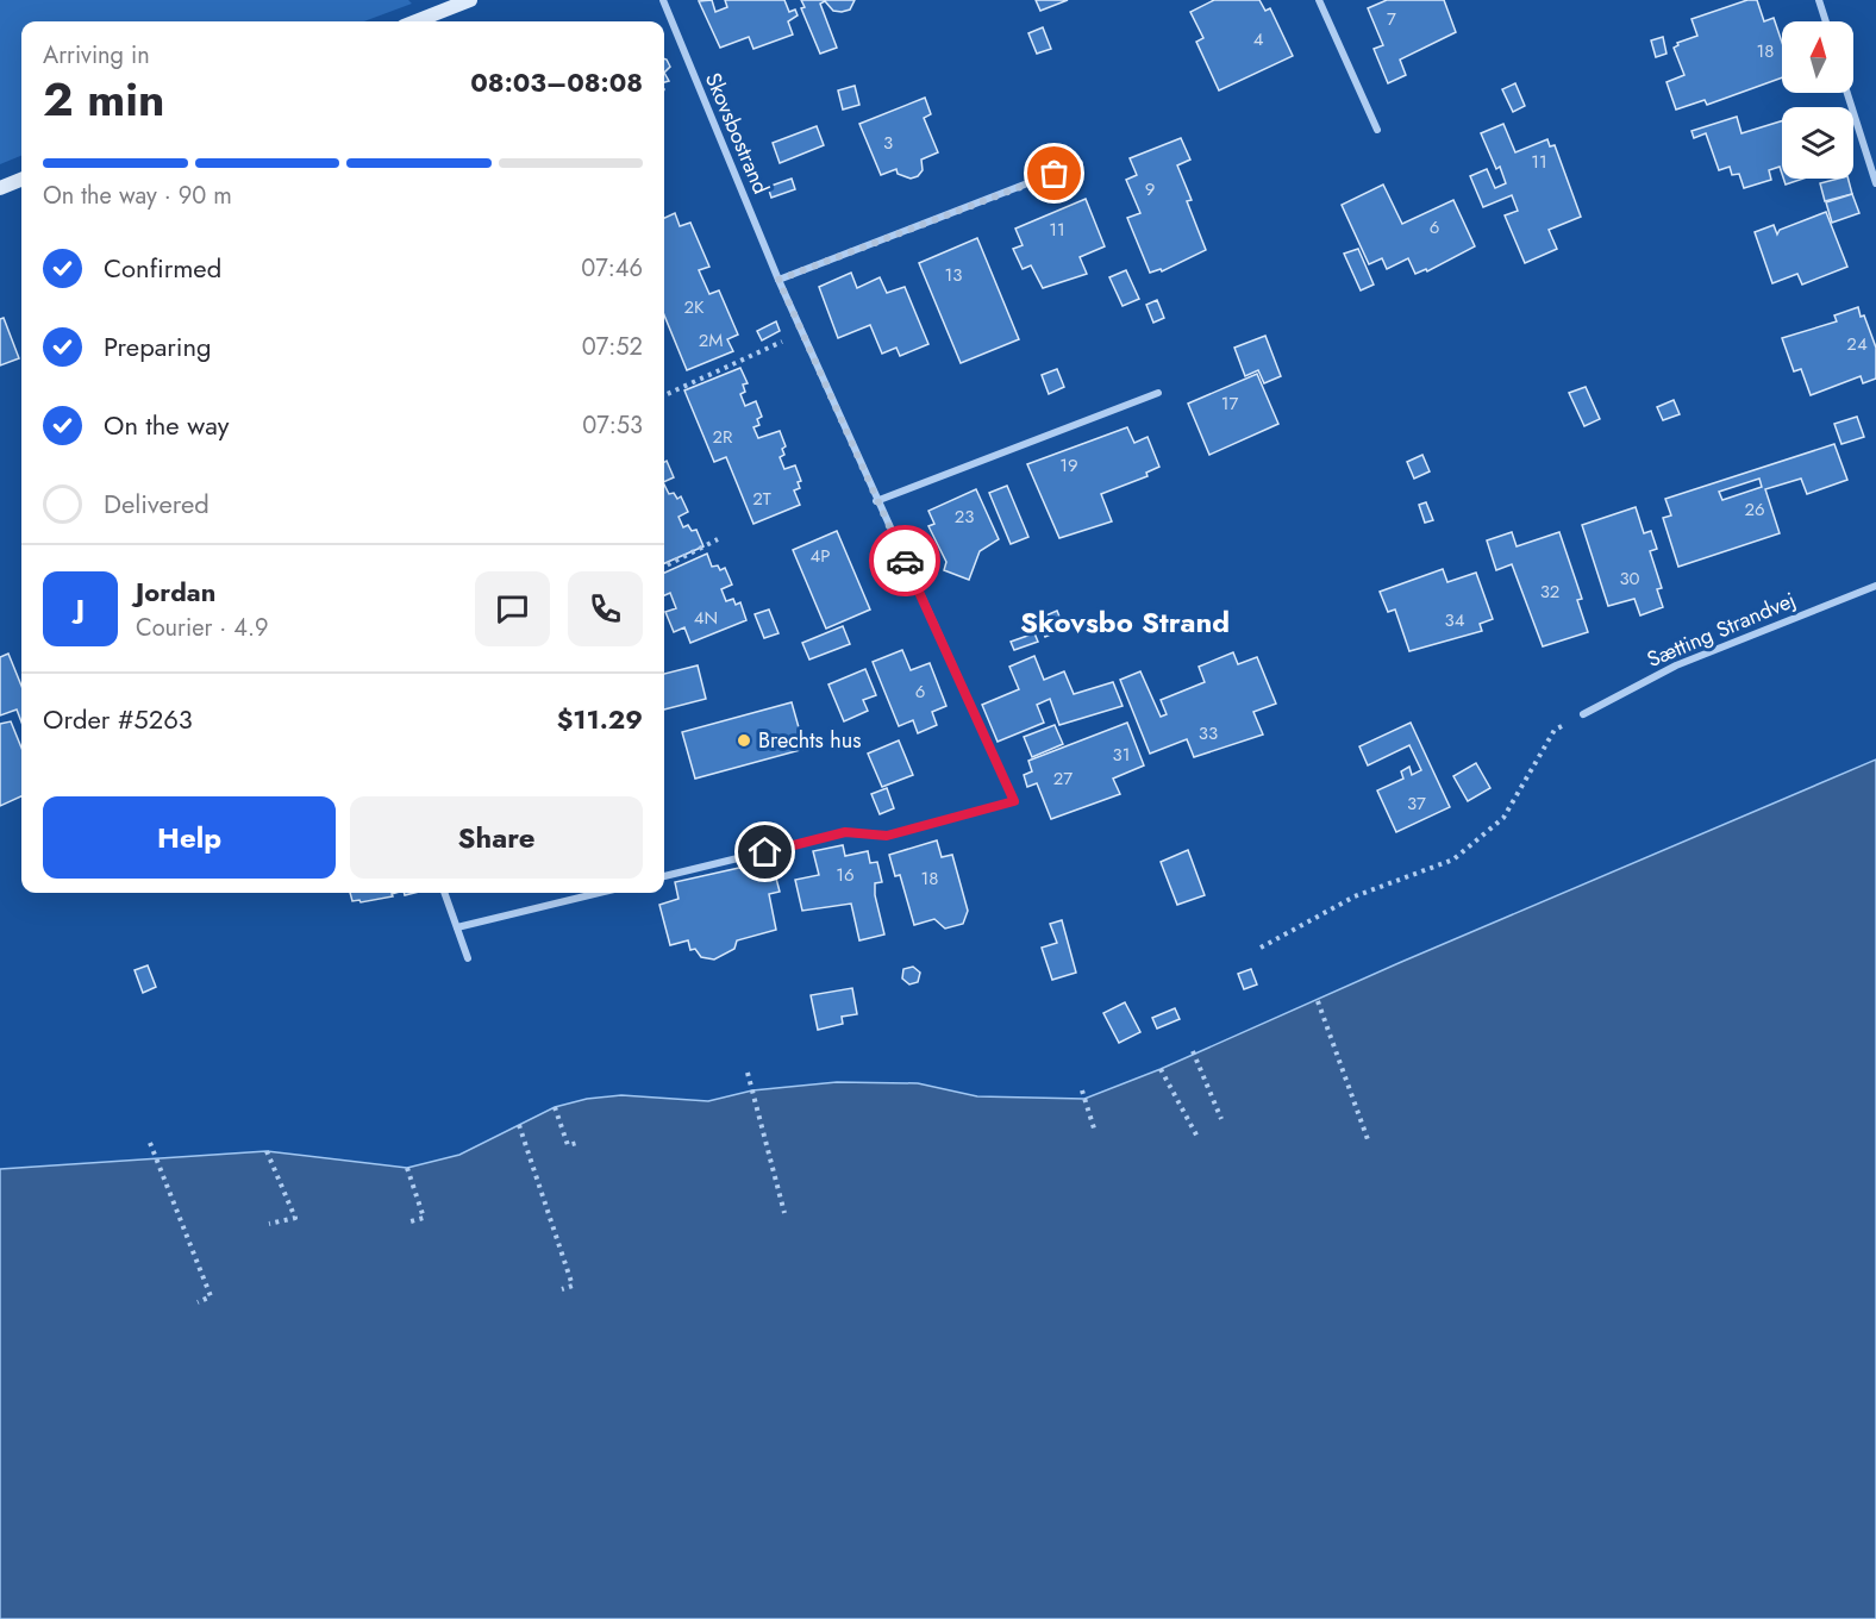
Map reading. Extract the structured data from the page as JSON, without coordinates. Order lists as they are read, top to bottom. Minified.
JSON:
{"streets":{"street":["Skovsbostrand","Sætting Strandvej"]},"districts":["Skovsbo Strand"],"places":["Brechts hus"],"house_numbers":["7","4","18","3","11","9","6","11","13","2K","2M","24","17","2R","19","2T","26","23","4P","30","32","4N","34","6","33","31","27","37","16","18"],"north":"top","page":{"heading":["2 min","Arriving in","08:03–08:08"],"panel":["Jordan","Courier · 4.9","Order #5263","$11.29"],"bar":"On the way · 90 m","list":[["Confirmed","07:46"],["Preparing","07:52"],["On the way","07:53"],"Delivered"],"round":"J","buttons":["Help","Share"]}}
